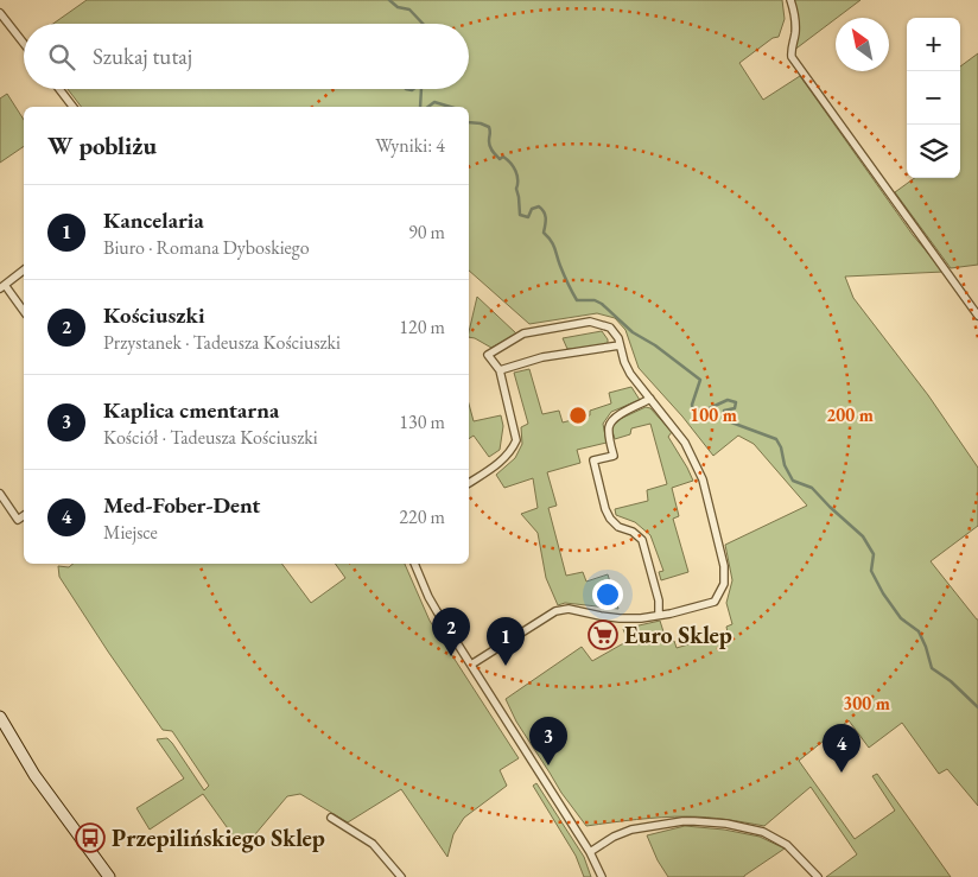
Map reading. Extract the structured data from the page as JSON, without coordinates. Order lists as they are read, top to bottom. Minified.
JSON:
{"places":{"supermarket":["Euro Sklep"],"bus stop":["Przepilińskiego Sklep"]},"north":"top left","page":{"map_buttons":["+","−"],"search":"Szukaj tutaj","heading":["W pobliżu","Wyniki: 4"],"list":[{"mark":"1","name":"Kancelaria","note":"Biuro · Romana Dyboskiego","value":"90 m"},{"mark":"2","name":"Kościuszki","note":"Przystanek · Tadeusza Kościuszki","value":"120 m"},{"mark":"3","name":"Kaplica cmentarna","note":"Kościół · Tadeusza Kościuszki","value":"130 m"},{"mark":"4","name":"Med-Fober-Dent","note":"Miejsce","value":"220 m"}],"pins":["2","1","3","4"]},"rings":["100 m","200 m","300 m"]}
